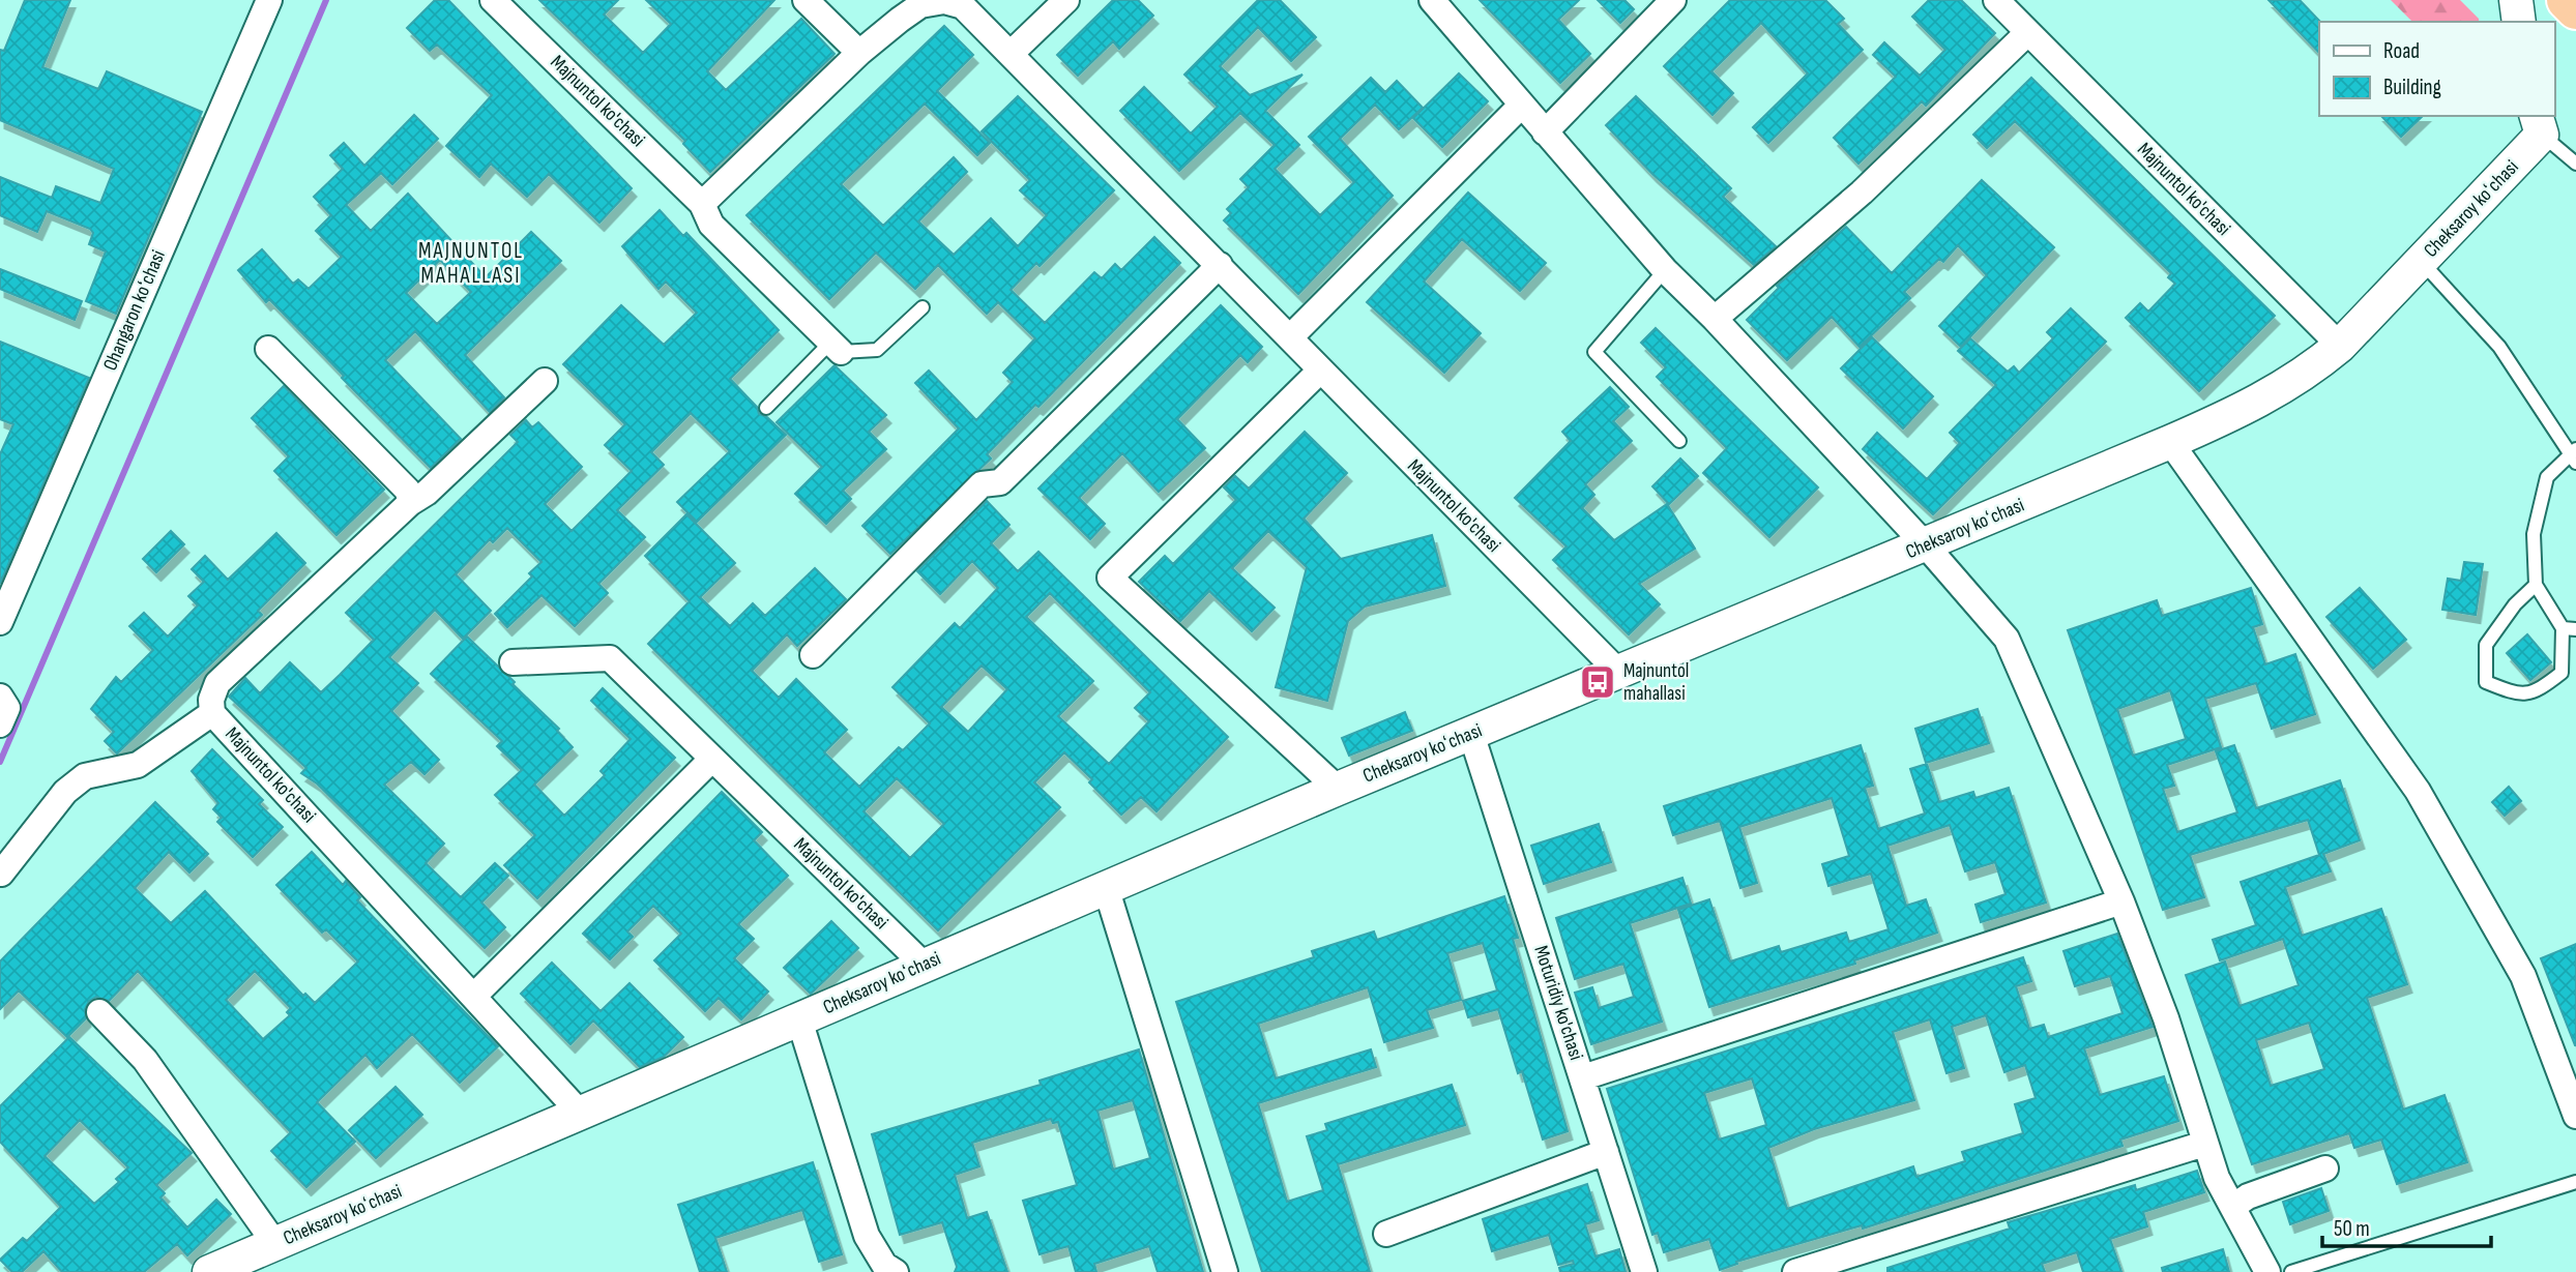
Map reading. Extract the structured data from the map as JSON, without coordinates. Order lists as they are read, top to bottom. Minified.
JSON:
{"streets":{"street":["Majnuntol ko'chasi","Cheksaroy koʻchasi","Ohangaron koʻchasi","Moturidiy ko'chasi"]},"crossings":[["Majnuntol ko'chasi","Cheksaroy koʻchasi"],["Cheksaroy koʻchasi","Moturidiy ko'chasi"]],"districts":["MAJNUNTOL MAHALLASI"],"places":{"bus stop":["Majnuntol mahallasi"]},"legend":["Road","Building"],"scale_bar":"50 m"}
